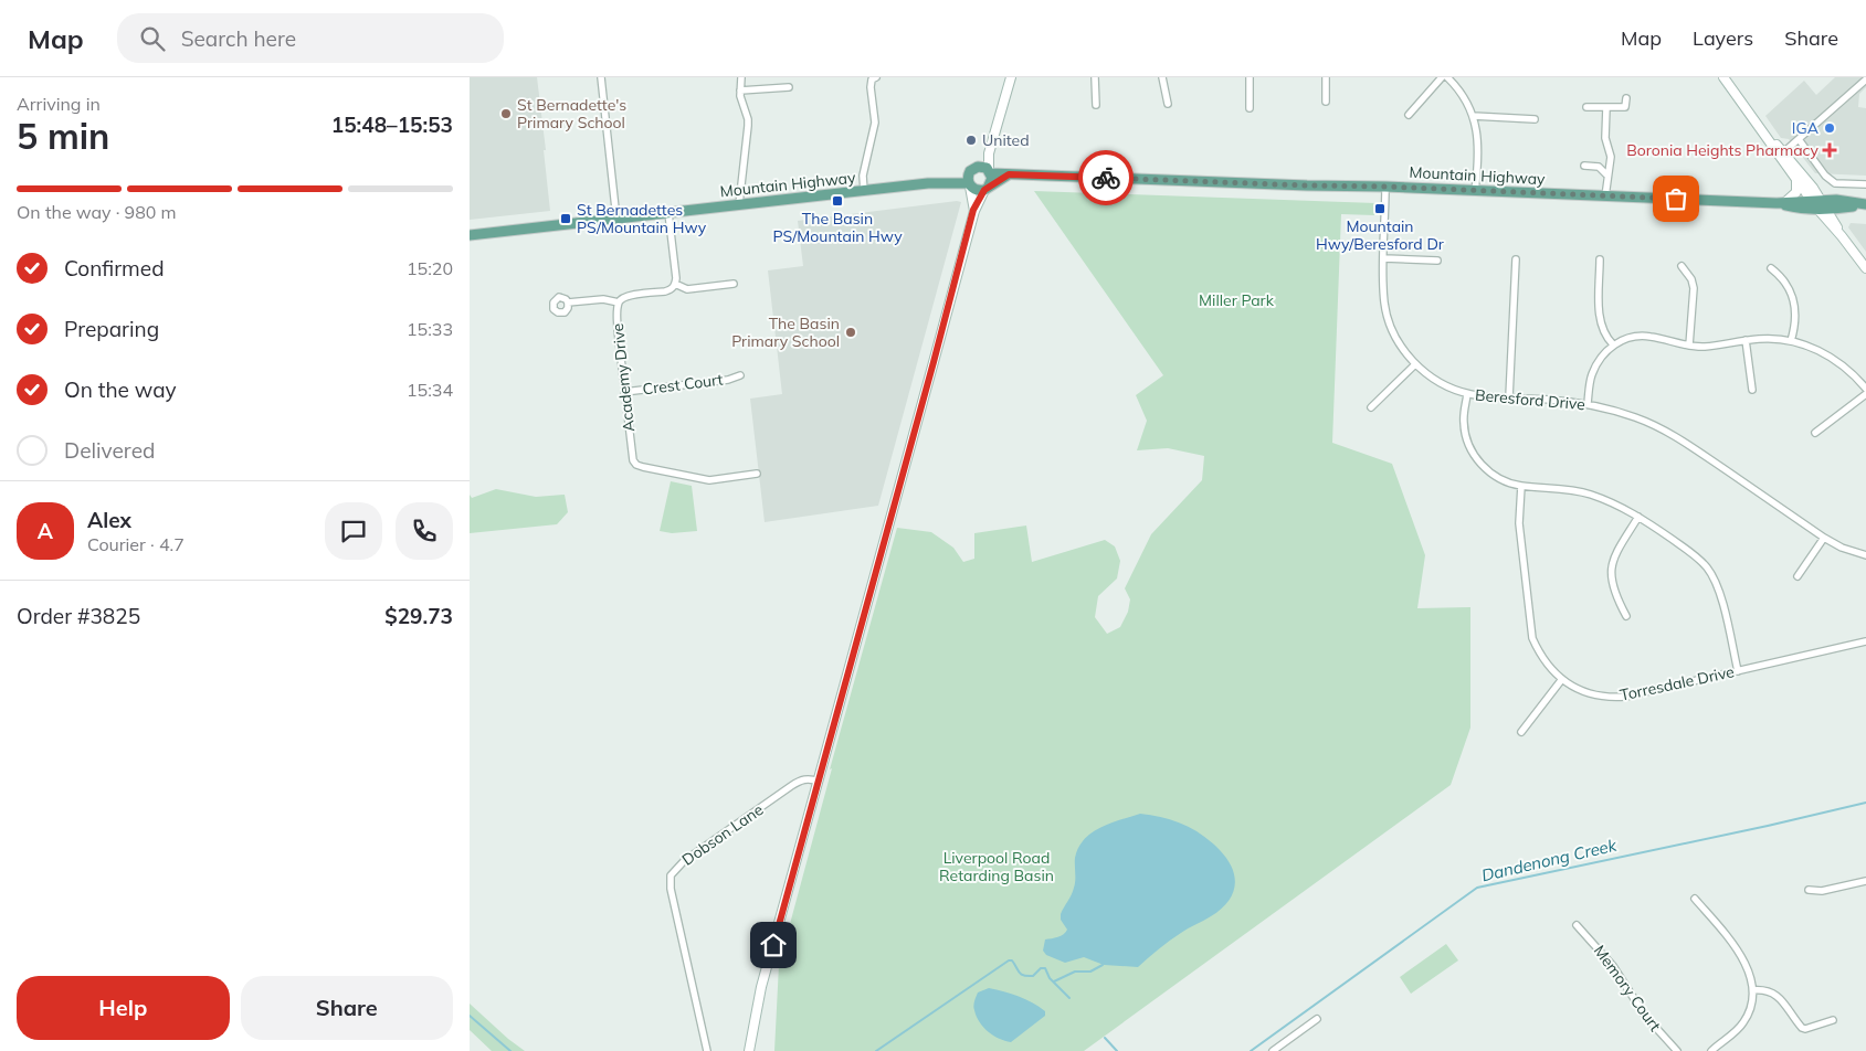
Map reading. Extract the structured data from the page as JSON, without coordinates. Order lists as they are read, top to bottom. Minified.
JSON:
{"streets":{"main road":["Mountain Highway"],"street":["Academy Drive","Crest Court","Beresford Drive","Torresdale Drive","Dobson Lane","Memory Court"]},"crossings":[["Mountain Highway","Beresford Drive"],["Academy Drive","Crest Court"]],"water":["Dandenong Creek"],"parks":["Miller Park","Liverpool Road Retarding Basin"],"places":{"other":["St Bernadette's Primary School","IGA","United","The Basin Primary School"],"health":["Boronia Heights Pharmacy"],"transit":["The Basin PS/Mountain Hwy","Mountain Hwy/Beresford Dr","St Bernadettes PS/Mountain Hwy"]},"page":{"header":"Map","search":"Search here","nav":["Map","Layers","Share"],"heading":["5 min","Arriving in","15:48–15:53"],"panel":["Alex","Courier · 4.7","Order #3825","$29.73"],"bar":"On the way · 980 m","list":[["Confirmed","15:20"],["Preparing","15:33"],["On the way","15:34"],"Delivered"],"round":"A","buttons":["Help","Share"]}}
